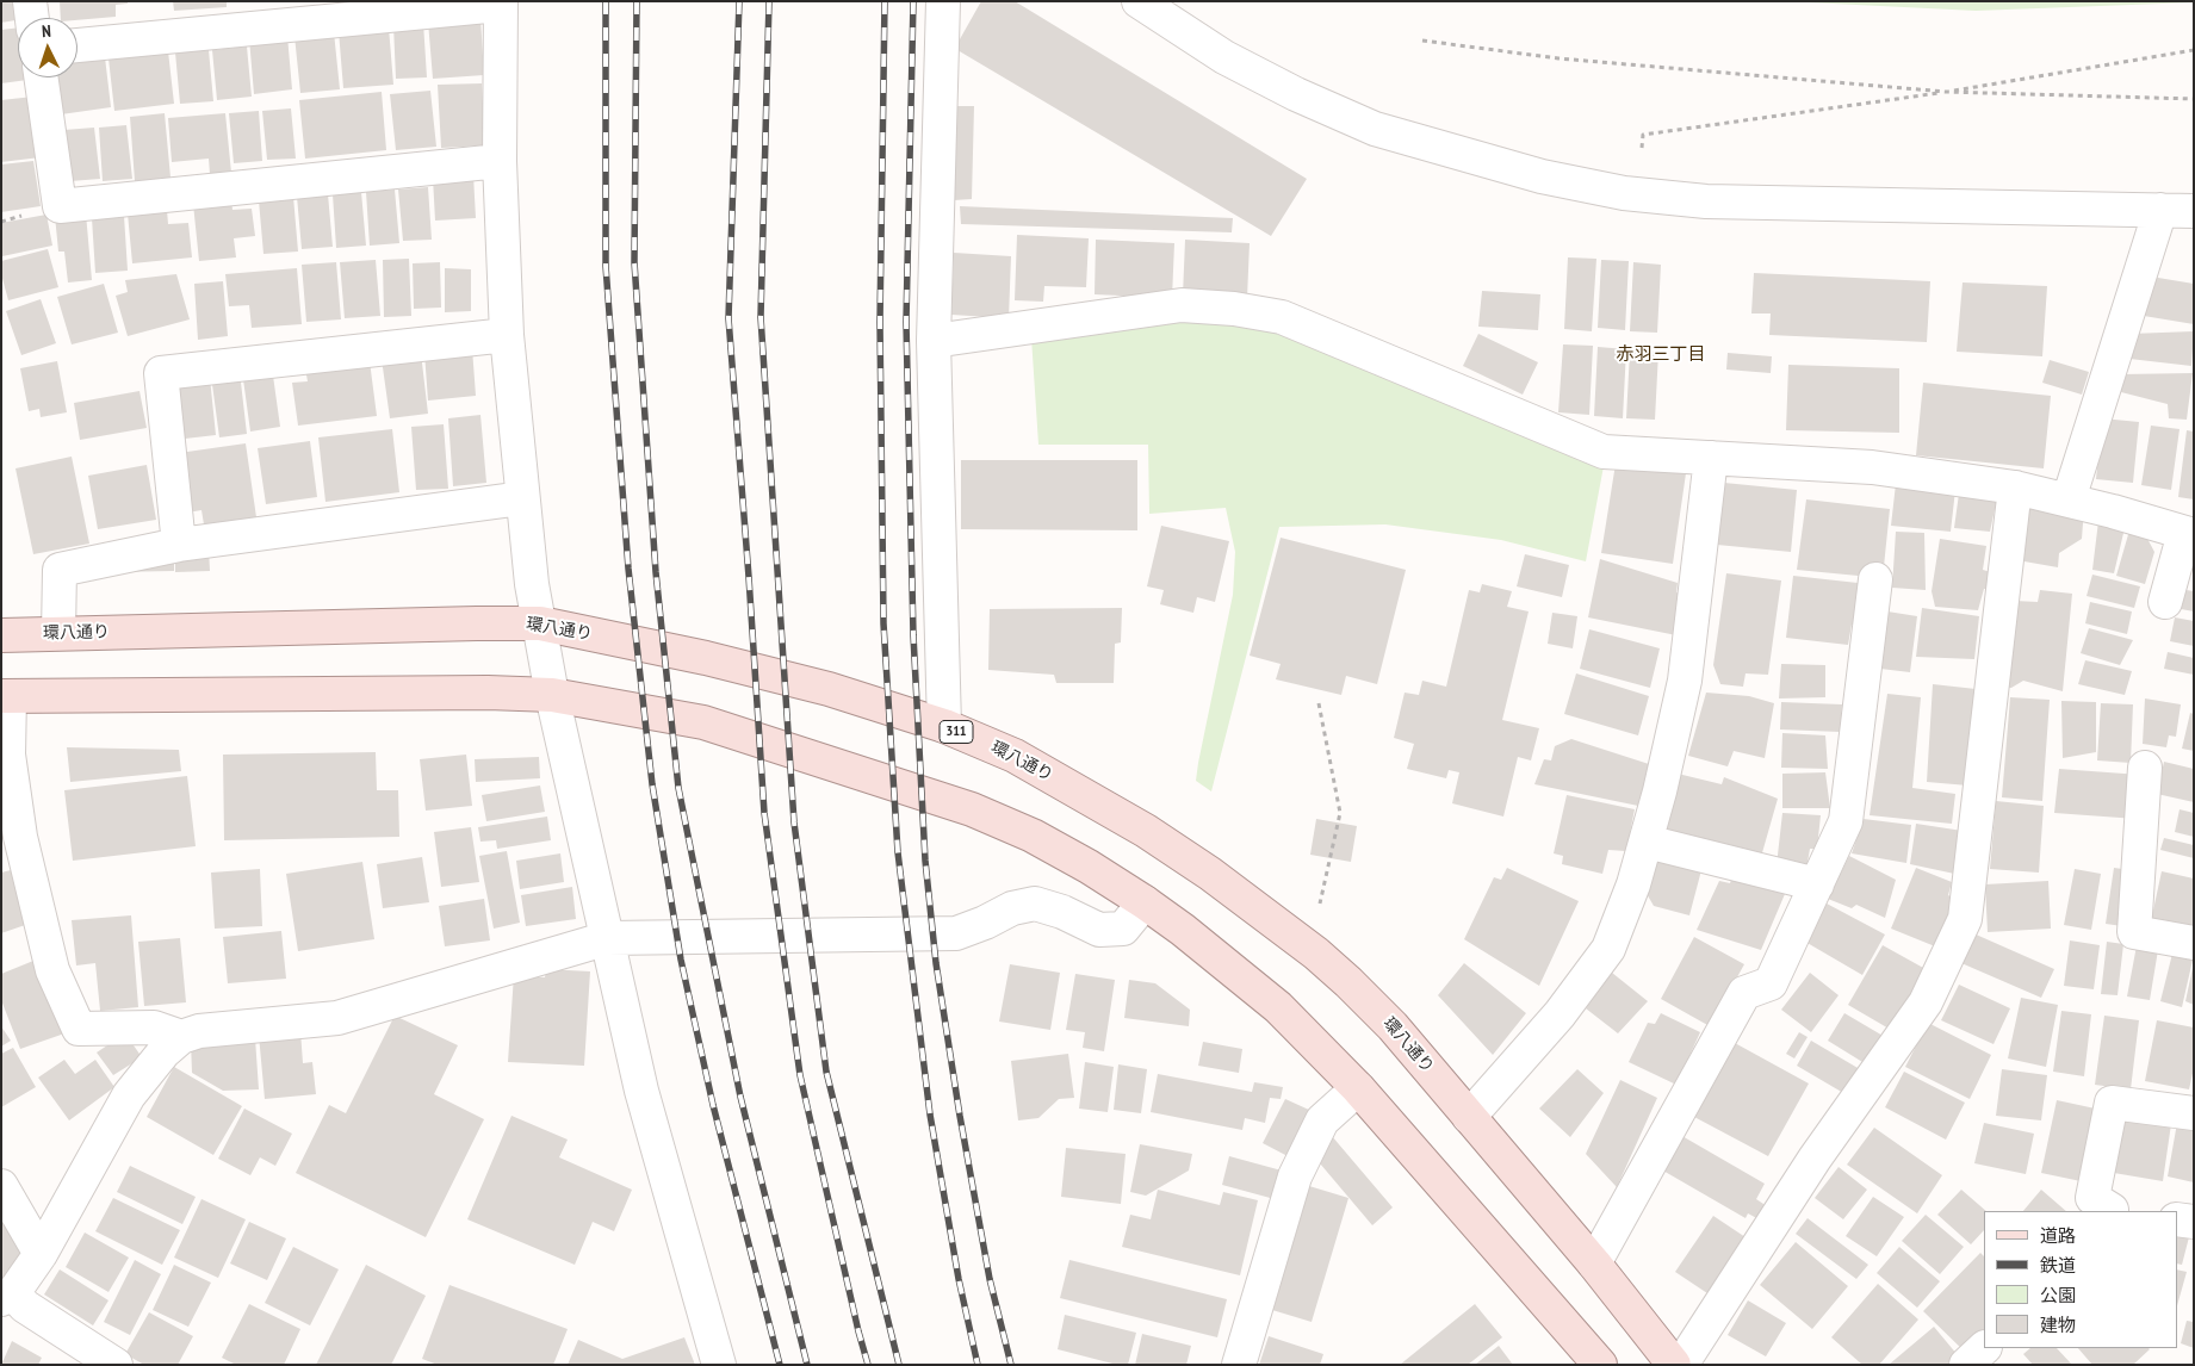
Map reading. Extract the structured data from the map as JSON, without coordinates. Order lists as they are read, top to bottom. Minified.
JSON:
{"streets":{"main road":["環八通り","311"]},"districts":["赤羽三丁目"],"legend":["道路","鉄道","公園","建物"],"north":"top"}
